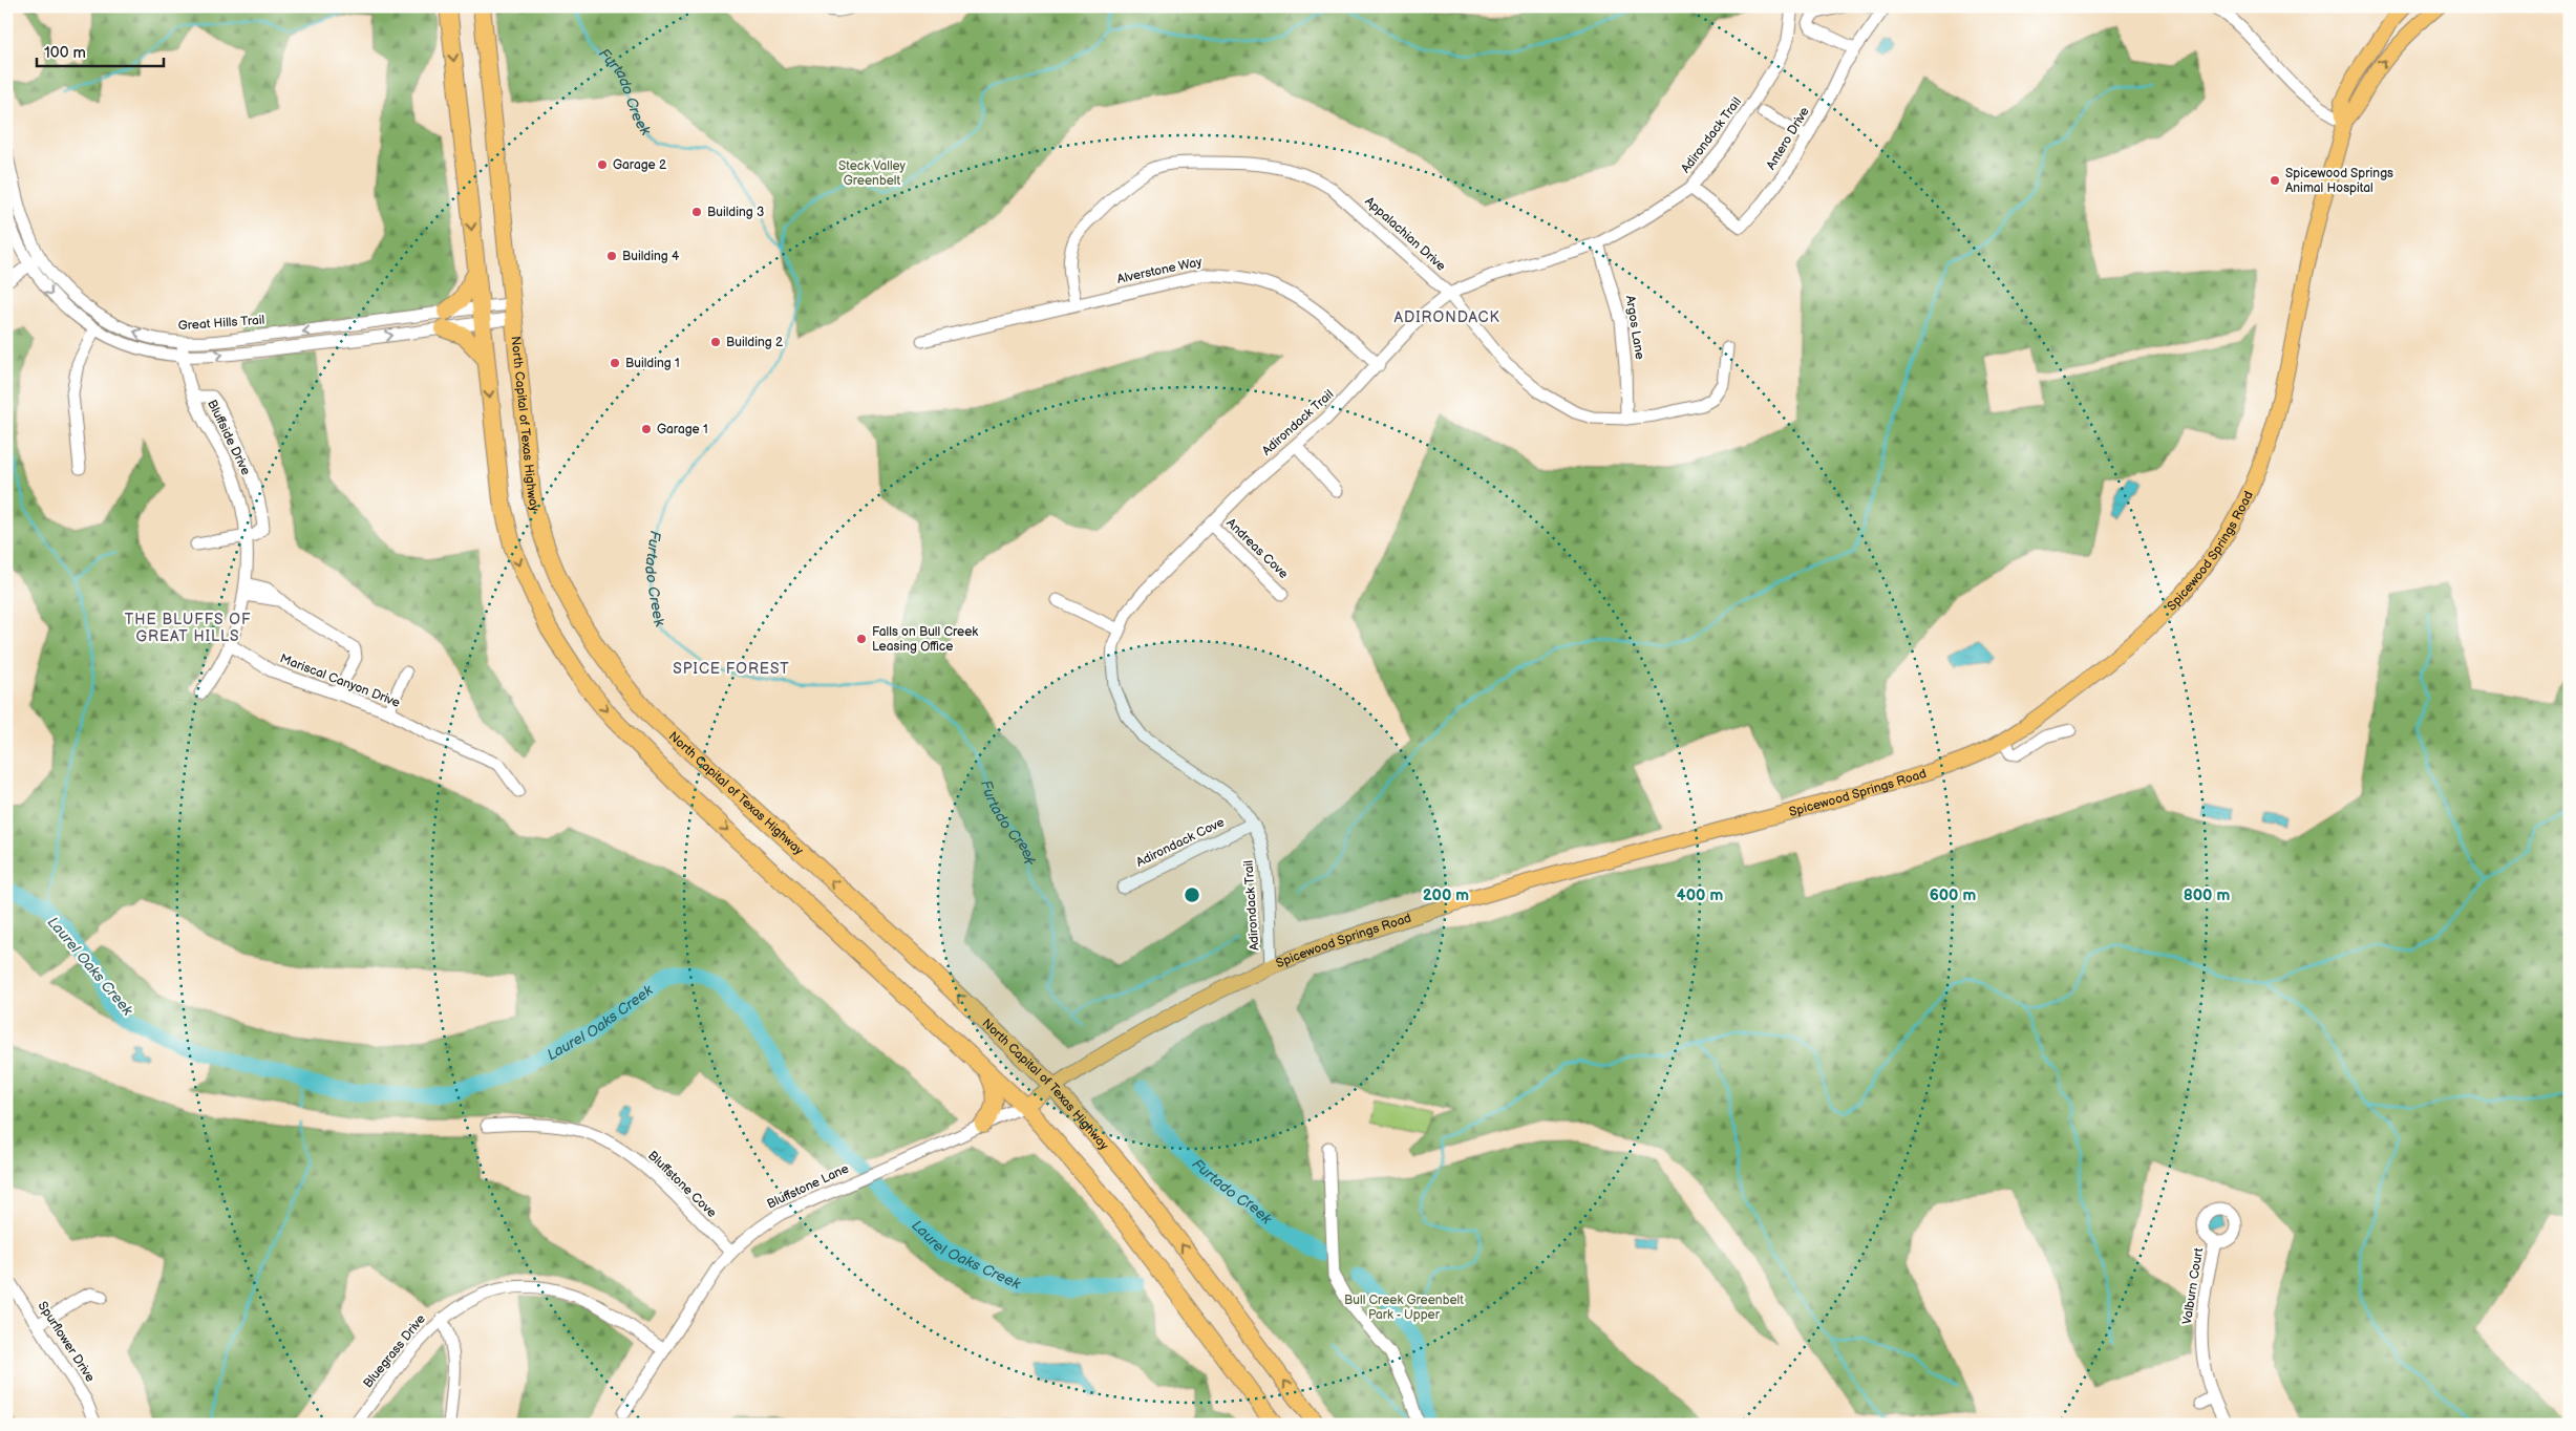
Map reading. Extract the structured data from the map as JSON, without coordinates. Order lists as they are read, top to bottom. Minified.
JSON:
{"streets":{"highway":["North Capital of Texas Highway"],"main road":["Spicewood Springs Road"],"street":["Adirondack Trail","Antero Drive","Appalachian Drive","Alverstone Way","Great Hills Trail","Argos Lane","Bluffside Drive","Andreas Cove","Mariscal Canyon Drive","Adirondack Cove","Bluffstone Cove","Bluffstone Lane","Valburn Court","Spurflower Drive","Bluegrass Drive"]},"crossings":[["Adirondack Trail","Antero Drive"],["Adirondack Trail","Appalachian Drive"],["Adirondack Trail","Alverstone Way"],["Adirondack Trail","Argos Lane"],["Adirondack Trail","Andreas Cove"],["Adirondack Trail","Spicewood Springs Road"],["Adirondack Trail","Adirondack Cove"],["Appalachian Drive","Alverstone Way"],["Appalachian Drive","Argos Lane"],["Great Hills Trail","North Capital of Texas Highway"],["Great Hills Trail","Bluffside Drive"],["North Capital of Texas Highway","Spicewood Springs Road"],["Bluffside Drive","Mariscal Canyon Drive"],["Spicewood Springs Road","Bluffstone Lane"],["Bluffstone Cove","Bluffstone Lane"],["Bluffstone Lane","Bluegrass Drive"]],"districts":["ADIRONDACK","THE BLUFFS OF GREAT HILLS","SPICE FOREST"],"water":["Furtado Creek","Laurel Oaks Creek"],"parks":["Steck Valley Greenbelt","Bull Creek Greenbelt Park - Upper"],"places":["Garage 2","Spicewood Springs Animal Hospital","Building 3","Building 4","Building 2","Building 1","Garage 1","Falls on Bull Creek Leasing Office"],"scale_bar":"100 m","rings":["200 m","400 m","600 m","800 m"]}
